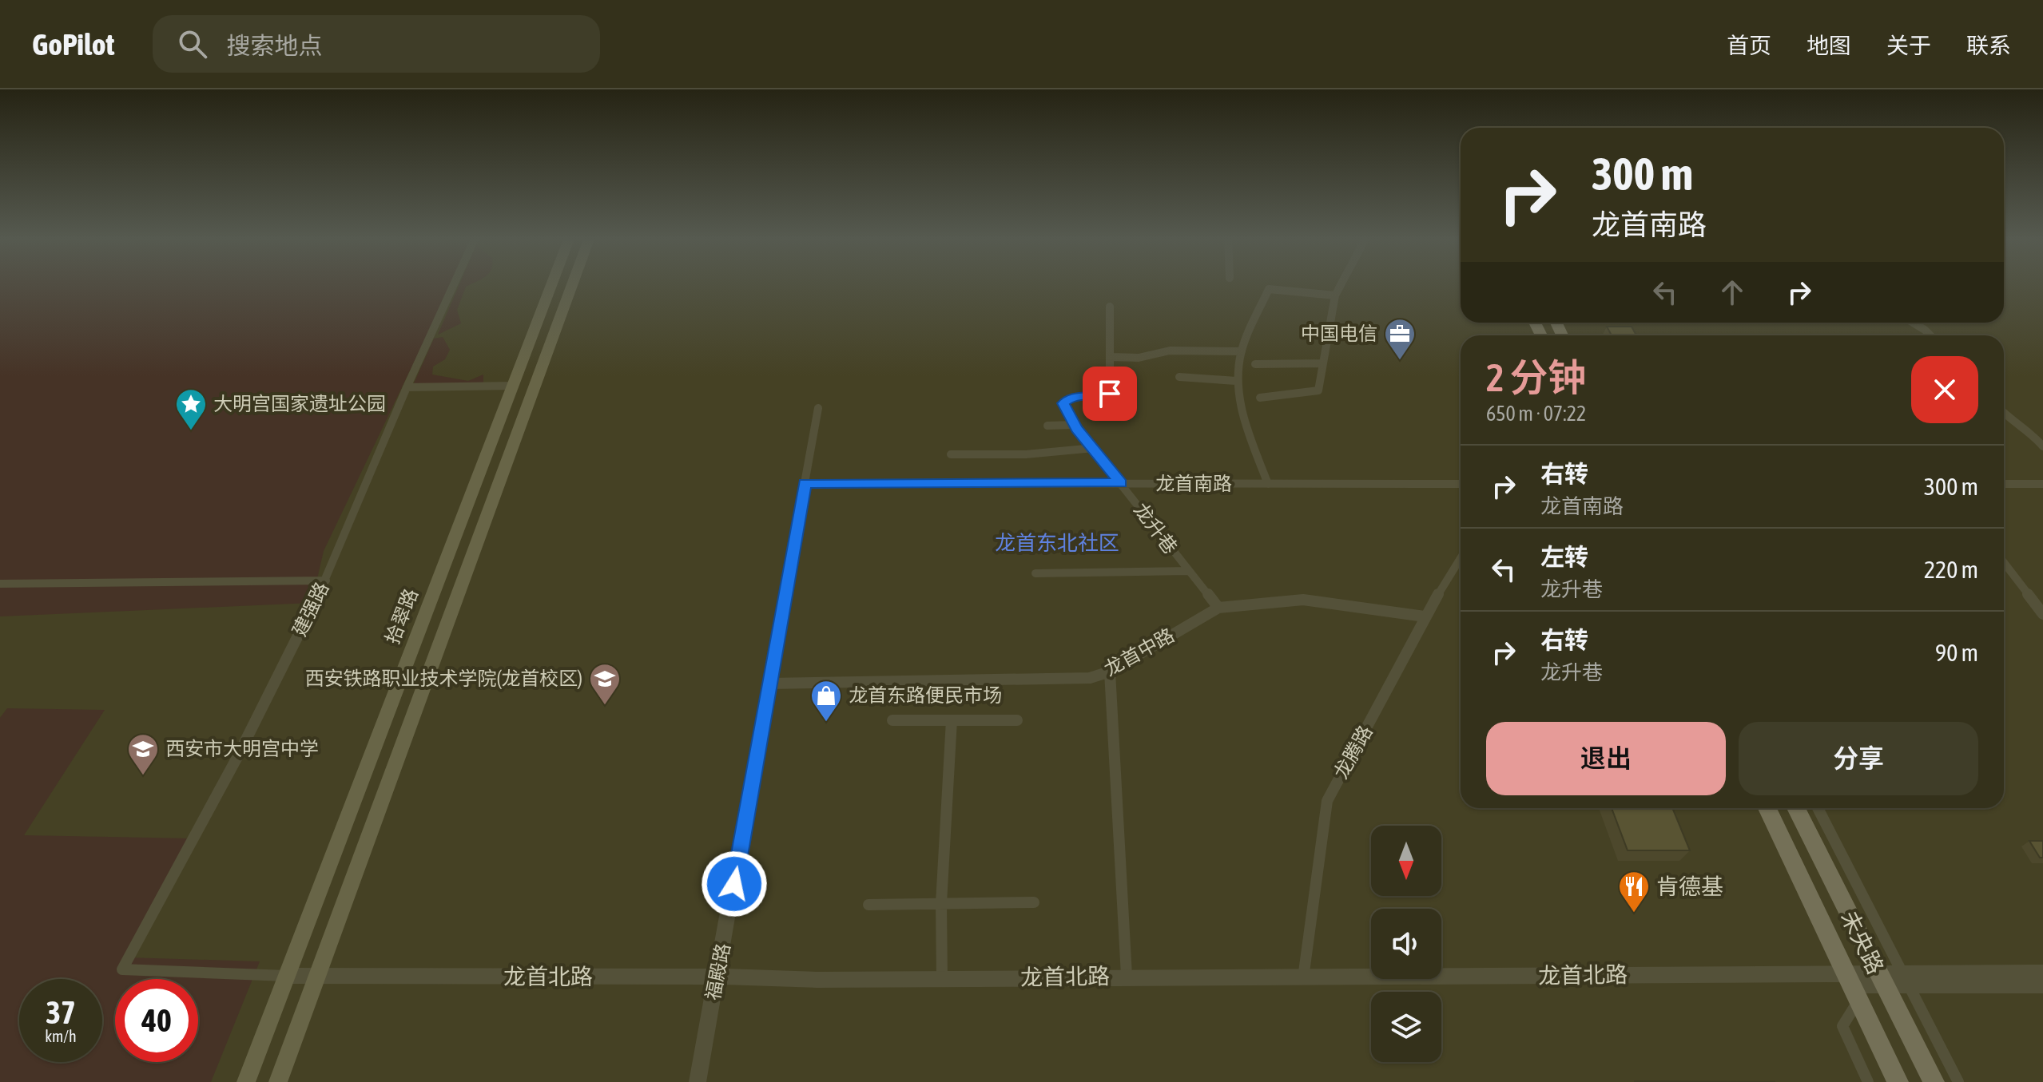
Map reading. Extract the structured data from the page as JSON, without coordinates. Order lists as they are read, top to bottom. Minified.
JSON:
{"streets":{"main road":["拾翠路","未央路"],"street":["龙首南路","龙升巷","建强路","龙首中路","龙腾路","福殿路","龙首北路"]},"crossings":[["龙首南路","龙升巷"],["龙首南路","福殿路"],["龙升巷","龙首中路"],["建强路","拾翠路"],["建强路","龙首北路"],["拾翠路","龙首北路"],["龙首中路","龙腾路"],["龙首中路","福殿路"],["龙腾路","龙首北路"],["未央路","龙首北路"],["福殿路","龙首北路"]],"districts":["龙首东北社区"],"places":{"office":["中国电信"],"place":["大明宫国家遗址公园"],"school or university":["西安铁路职业技术学院(龙首校区)","西安市大明宫中学"],"shop":["龙首东路便民市场"],"restaurant":["肯德基"]},"north":"bottom","page":{"header":"GoPilot","search":"搜索地点","nav":["首页","地图","关于","联系"],"turn":["300 m","龙首南路"],"heading":["2 分钟","650 m · 07:22"],"list":[{"name":"右转","note":"龙首南路","value":"300 m"},{"name":"左转","note":"龙升巷","value":"220 m"},{"name":"右转","note":"龙升巷","value":"90 m"}],"buttons":["退出","分享"],"speed":"37 km/h","limit":"40"}}
